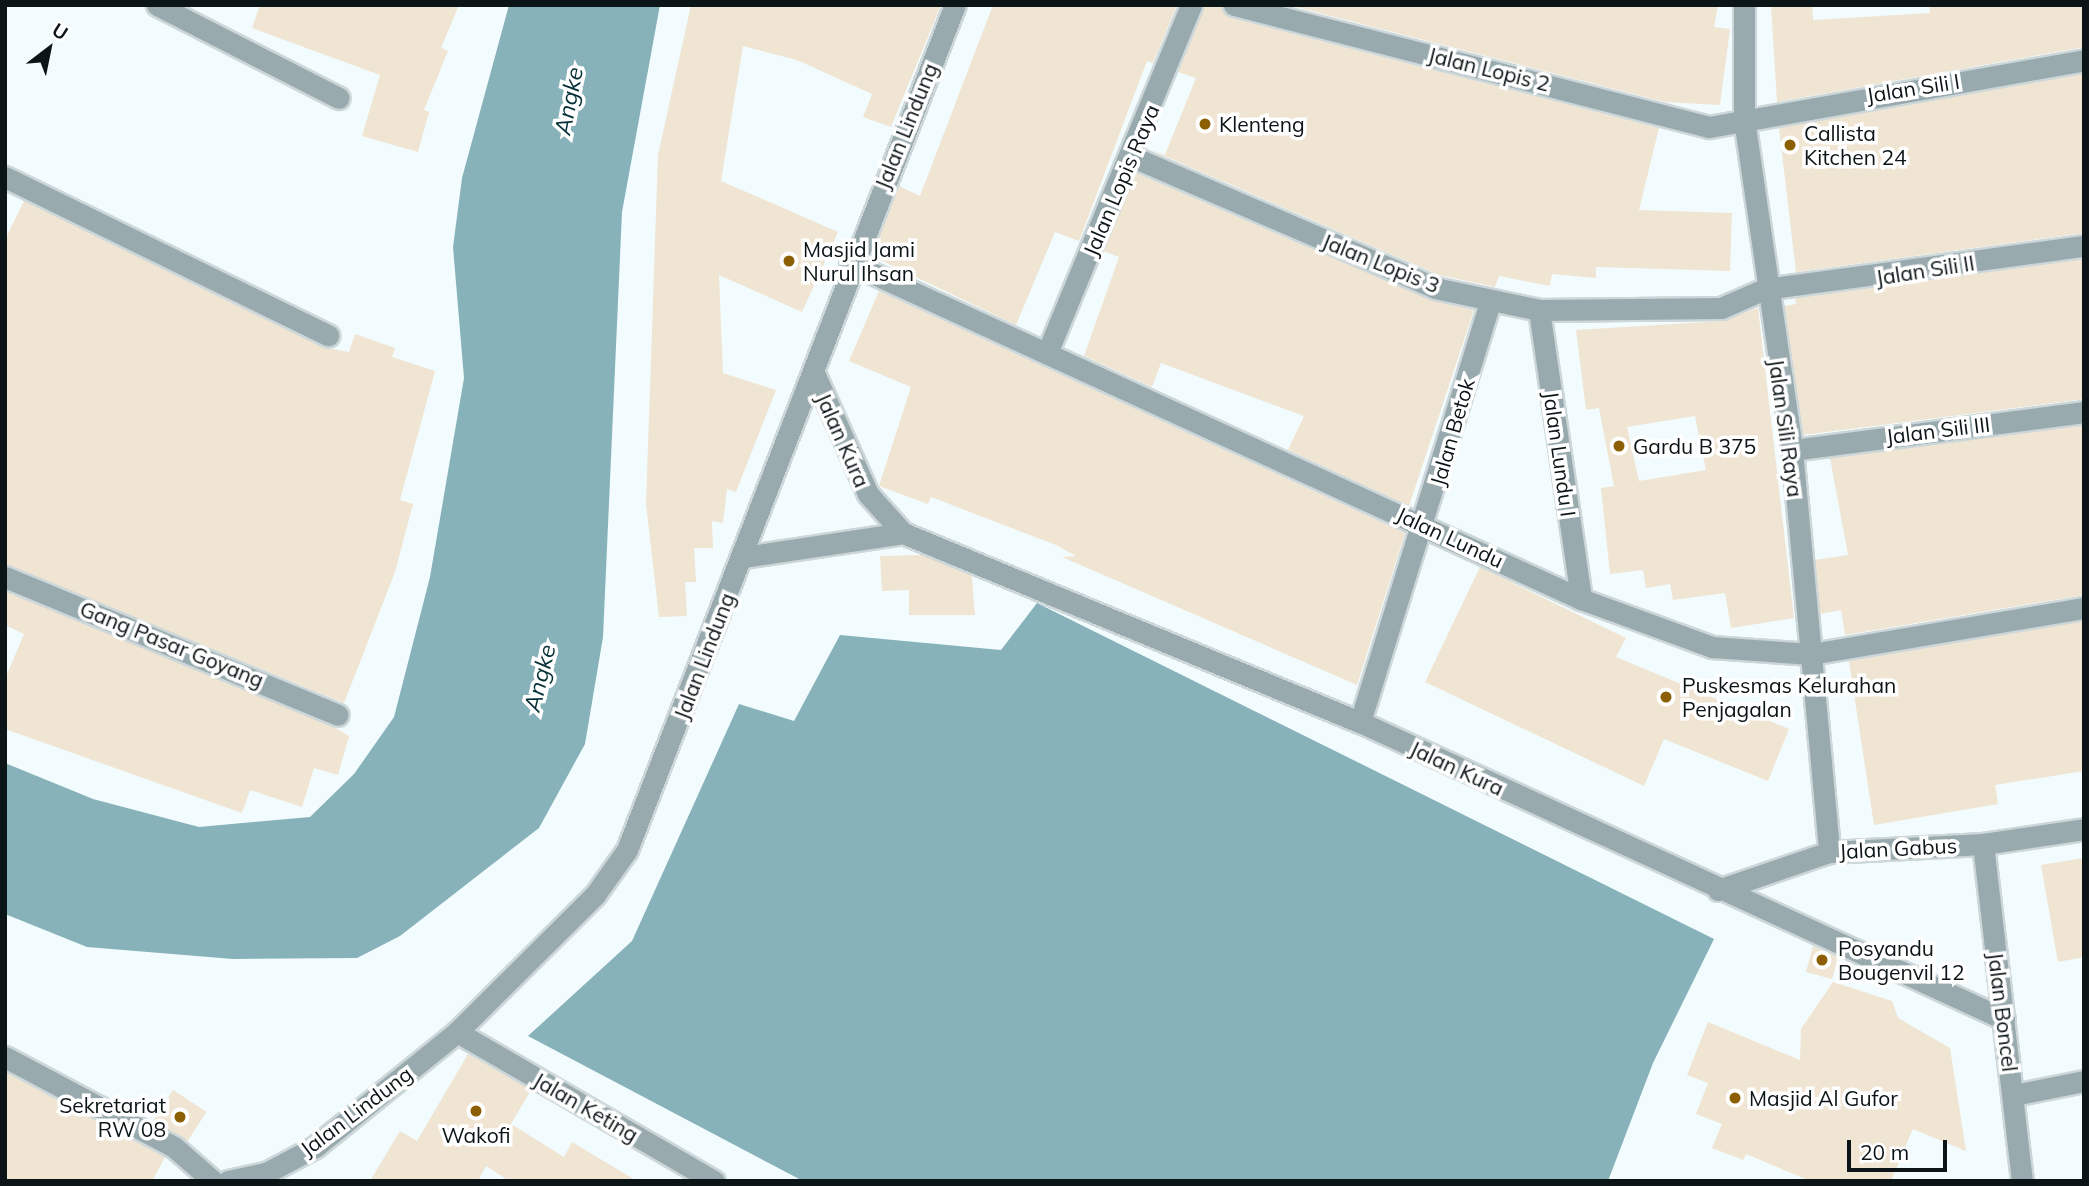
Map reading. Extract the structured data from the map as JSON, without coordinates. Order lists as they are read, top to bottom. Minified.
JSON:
{"streets":{"street":["Jalan Lopis 2","Jalan Sili I","Jalan Lindung","Jalan Lopis Raya","Jalan Lopis 3","Jalan Sili II","Jalan Sili Raya","Jalan Sili III","Jalan Betok","Jalan Kura","Jalan Lundu I","Jalan Lundu","Gang Pasar Goyang","Jalan Gabus","Jalan Boncel","Jalan Keting"]},"crossings":[["Jalan Lopis 2","Jalan Sili I"],["Jalan Lopis 2","Jalan Sili Raya"],["Jalan Sili I","Jalan Sili Raya"],["Jalan Lindung","Jalan Kura"],["Jalan Lindung","Jalan Lundu"],["Jalan Lindung","Jalan Keting"],["Jalan Lopis Raya","Jalan Lopis 3"],["Jalan Lopis Raya","Jalan Lundu"],["Jalan Lopis 3","Jalan Sili II"],["Jalan Lopis 3","Jalan Sili Raya"],["Jalan Lopis 3","Jalan Betok"],["Jalan Lopis 3","Jalan Lundu I"],["Jalan Sili II","Jalan Sili Raya"],["Jalan Sili Raya","Jalan Sili III"],["Jalan Sili Raya","Jalan Lundu"],["Jalan Sili Raya","Jalan Gabus"],["Jalan Betok","Jalan Kura"],["Jalan Betok","Jalan Lundu"],["Jalan Kura","Jalan Gabus"],["Jalan Kura","Jalan Boncel"],["Jalan Lundu I","Jalan Lundu"],["Jalan Gabus","Jalan Boncel"]],"water":["Angke"],"places":["Klenteng","Callista Kitchen 24","Masjid Jami Nurul Ihsan","Gardu B 375","Puskesmas Kelurahan Penjagalan","Posyandu Bougenvil 12","Masjid Al Gufor","Wakofi","Sekretariat RW 08"],"scale_bar":"20 m","north":"top right"}
